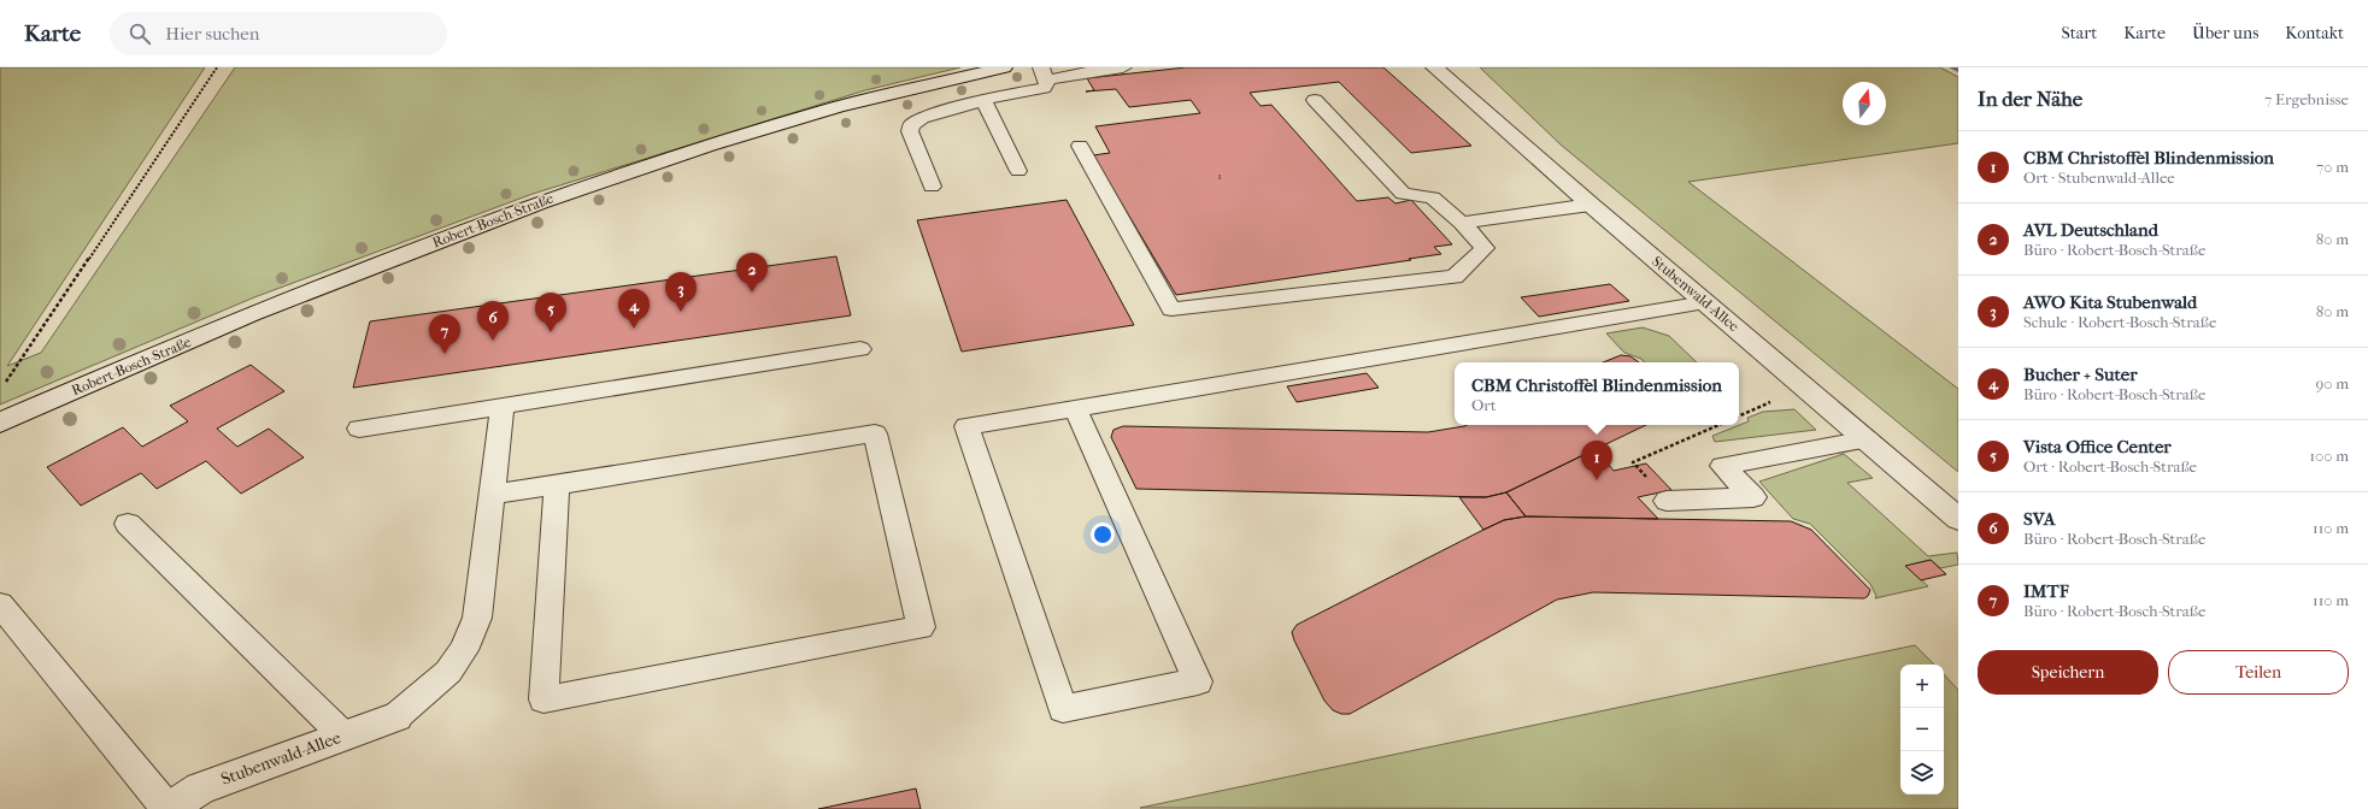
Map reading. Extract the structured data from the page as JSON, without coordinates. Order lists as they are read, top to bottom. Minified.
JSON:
{"streets":{"street":["Robert-Bosch-Straße","Stubenwald-Allee"]},"house_numbers":["1"],"north":"top","page":{"header":"Karte","search":"Hier suchen","nav":["Start","Karte","Über uns","Kontakt"],"heading":["In der Nähe","7 Ergebnisse"],"list":[{"mark":"1","name":"CBM Christoffel Blindenmission","note":"Ort · Stubenwald-Allee","value":"70 m"},{"mark":"2","name":"AVL Deutschland","note":"Büro · Robert-Bosch-Straße","value":"80 m"},{"mark":"3","name":"AWO Kita Stubenwald","note":"Schule · Robert-Bosch-Straße","value":"80 m"},{"mark":"4","name":"Bucher + Suter","note":"Büro · Robert-Bosch-Straße","value":"90 m"},{"mark":"5","name":"Vista Office Center","note":"Ort · Robert-Bosch-Straße","value":"100 m"},{"mark":"6","name":"SVA","note":"Büro · Robert-Bosch-Straße","value":"110 m"},{"mark":"7","name":"IMTF","note":"Büro · Robert-Bosch-Straße","value":"110 m"}],"pins":["2","3","4","5","6","7","1"],"popup":["CBM Christoffel Blindenmission","Ort"],"buttons":["Speichern","Teilen"],"map_buttons":["+","−"]}}
